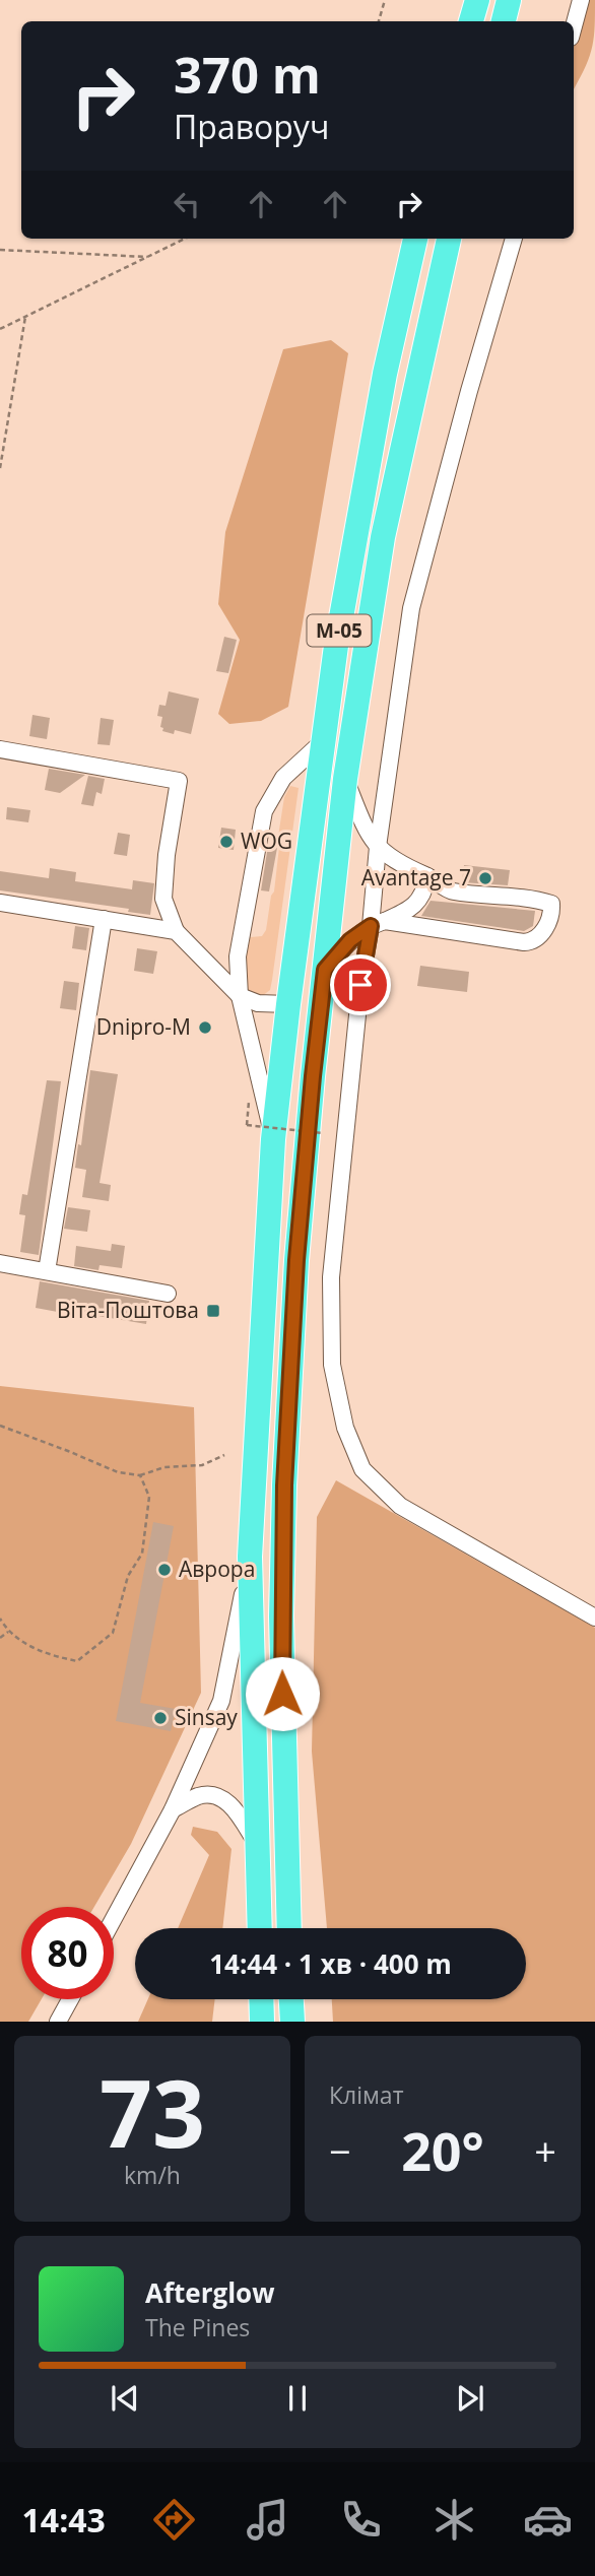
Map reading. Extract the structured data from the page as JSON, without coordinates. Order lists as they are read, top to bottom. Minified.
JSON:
{"streets":{"highway":["М-05"]},"places":{"other":["WOG","Avantage 7","Dnipro-M","Аврора","Sinsay"],"transit":["Віта-Поштова"]},"page":{"turn":["370 m","Праворуч"],"limit":"80","trip":"14:44 · 1 хв · 400 m","tile":[["73","km/h"],"Клімат"],"heat":["−","20°","+"],"song":["Afterglow","The Pines"],"tabs":"14:43"}}
